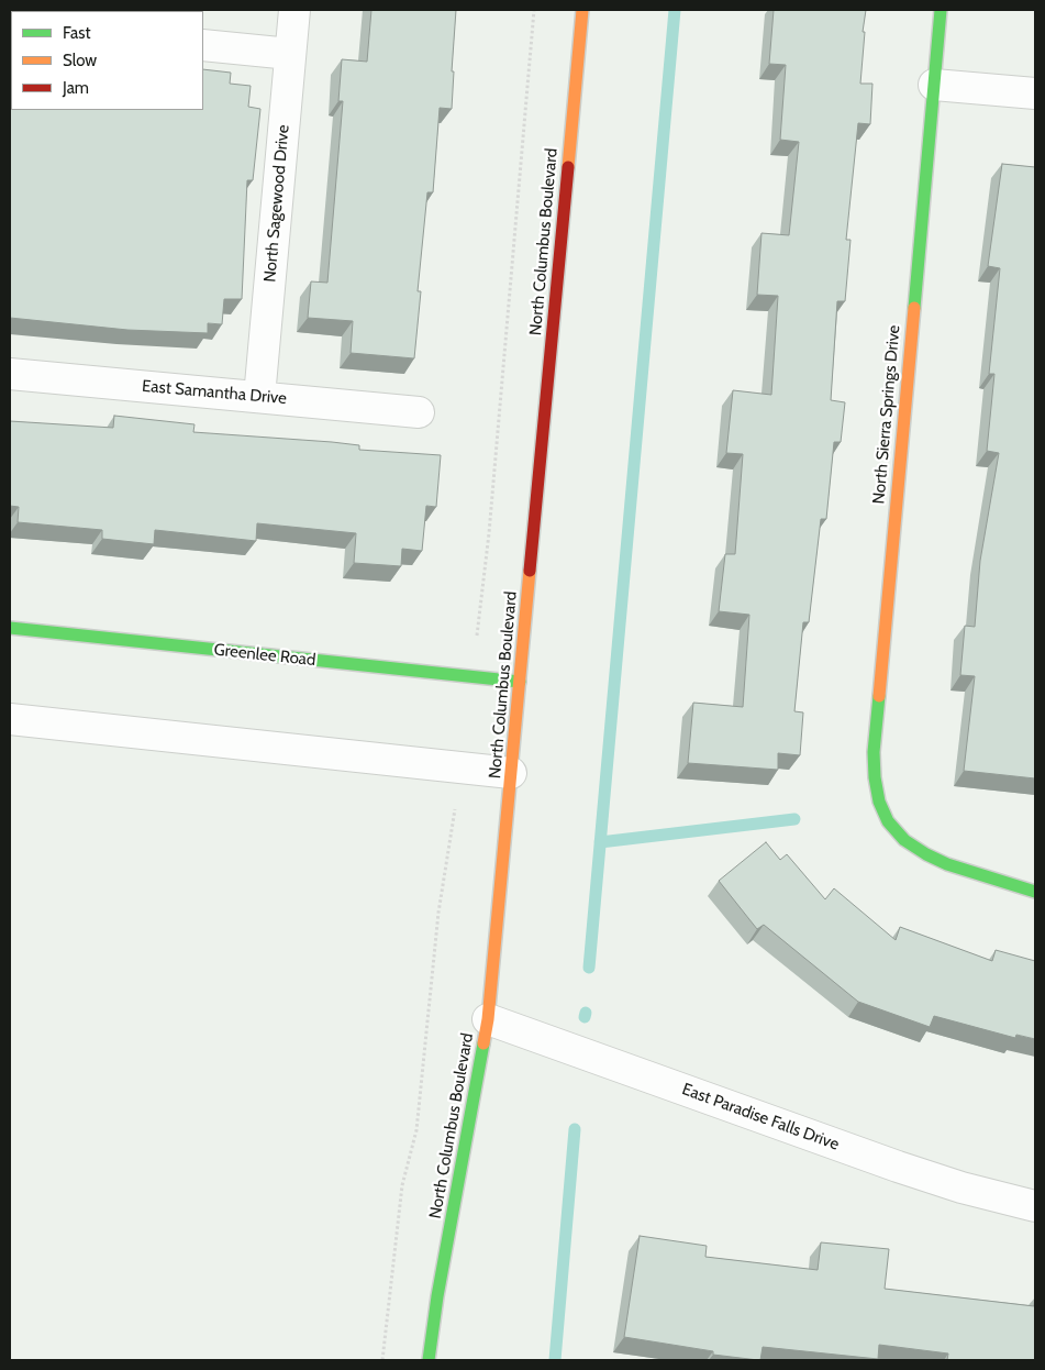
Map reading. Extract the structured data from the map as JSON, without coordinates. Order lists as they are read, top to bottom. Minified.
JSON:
{"streets":{"street":["North Sagewood Drive","North Columbus Boulevard","East Samantha Drive","North Sierra Springs Drive","Greenlee Road","East Paradise Falls Drive"]},"crossings":[["North Sagewood Drive","East Samantha Drive"],["North Columbus Boulevard","Greenlee Road"],["North Columbus Boulevard","East Paradise Falls Drive"]],"legend":["Fast","Slow","Jam"]}
